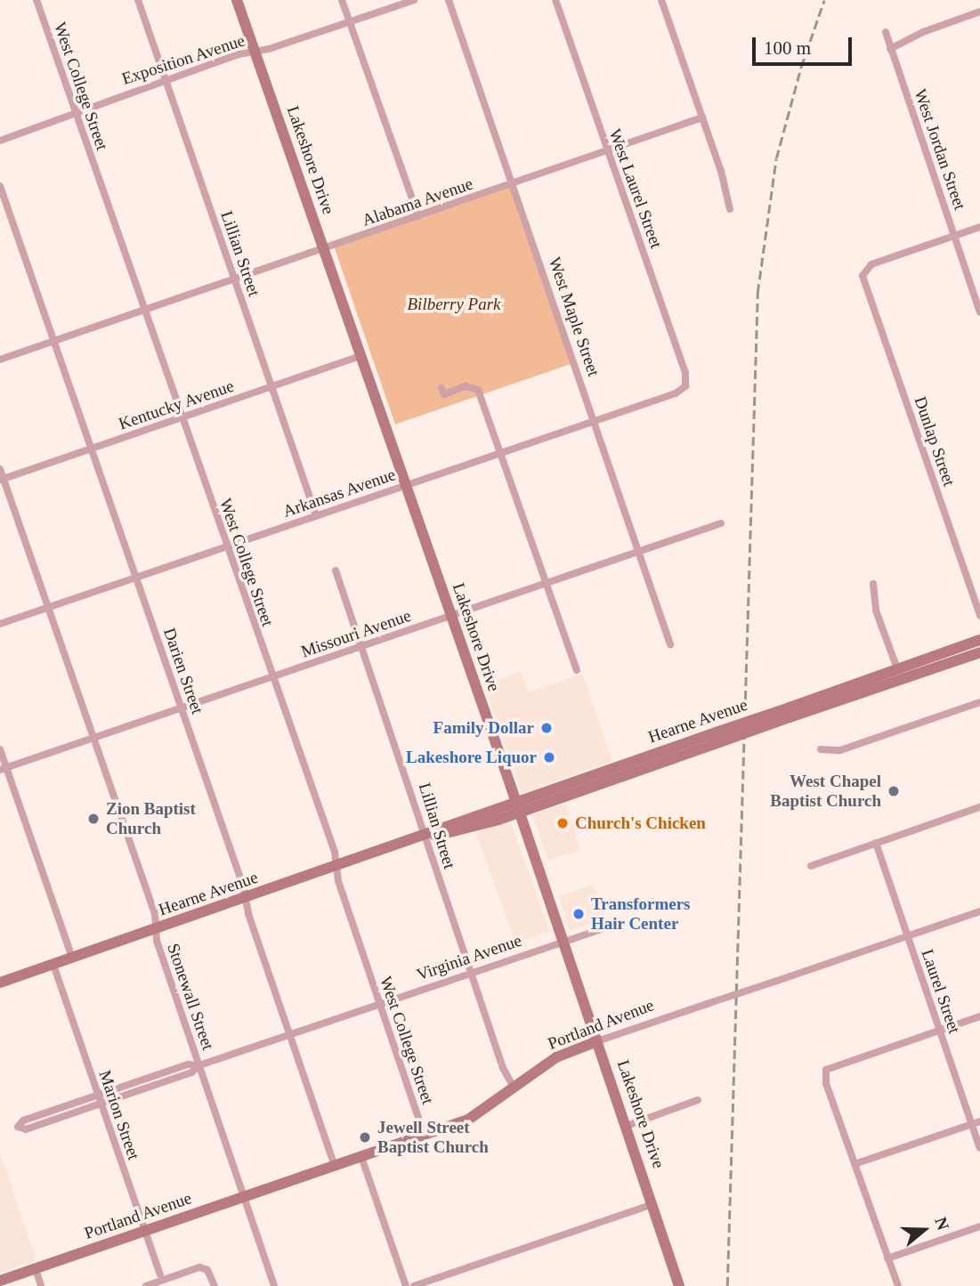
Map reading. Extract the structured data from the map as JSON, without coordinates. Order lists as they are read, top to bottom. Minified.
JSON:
{"streets":{"main road":["Lakeshore Drive","Hearne Avenue","Portland Avenue"],"street":["Exposition Avenue","West College Street","West Jordan Street","West Laurel Street","Alabama Avenue","Lillian Street","West Maple Street","Kentucky Avenue","Dunlap Street","Arkansas Avenue","Missouri Avenue","Darien Street","Virginia Avenue","Laurel Street","Stonewall Street","Marion Street"]},"crossings":[["Exposition Avenue","West College Street"],["Exposition Avenue","Lakeshore Drive"],["Exposition Avenue","Lillian Street"],["West College Street","Alabama Avenue"],["West College Street","Kentucky Avenue"],["West College Street","Arkansas Avenue"],["West College Street","Missouri Avenue"],["West College Street","Hearne Avenue"],["West College Street","Virginia Avenue"],["West College Street","Portland Avenue"],["West Jordan Street","Dunlap Street"],["Lakeshore Drive","Alabama Avenue"],["Lakeshore Drive","Kentucky Avenue"],["Lakeshore Drive","Arkansas Avenue"],["Lakeshore Drive","Missouri Avenue"],["Lakeshore Drive","Hearne Avenue"],["Lakeshore Drive","Virginia Avenue"],["Lakeshore Drive","Portland Avenue"],["West Laurel Street","Alabama Avenue"],["West Laurel Street","Arkansas Avenue"],["Alabama Avenue","Lillian Street"],["Alabama Avenue","West Maple Street"],["Alabama Avenue","Darien Street"],["Lillian Street","Kentucky Avenue"],["Lillian Street","Arkansas Avenue"],["Lillian Street","Missouri Avenue"],["Lillian Street","Hearne Avenue"],["Lillian Street","Virginia Avenue"],["Lillian Street","Portland Avenue"],["West Maple Street","Arkansas Avenue"],["West Maple Street","Missouri Avenue"],["Kentucky Avenue","Darien Street"],["Kentucky Avenue","Stonewall Street"],["Arkansas Avenue","Darien Street"],["Arkansas Avenue","Stonewall Street"],["Missouri Avenue","Darien Street"],["Missouri Avenue","Stonewall Street"],["Darien Street","Hearne Avenue"],["Darien Street","Virginia Avenue"],["Darien Street","Portland Avenue"],["Hearne Avenue","Stonewall Street"],["Hearne Avenue","Marion Street"],["Virginia Avenue","Stonewall Street"],["Virginia Avenue","Marion Street"],["Laurel Street","Portland Avenue"],["Stonewall Street","Portland Avenue"],["Portland Avenue","Marion Street"]],"parks":["Bilberry Park"],"places":["Family Dollar","Lakeshore Liquor","West Chapel Baptist Church","Zion Baptist Church","Church's Chicken","Transformers Hair Center","Jewell Street Baptist Church"],"scale_bar":"100 m","north":"right"}
